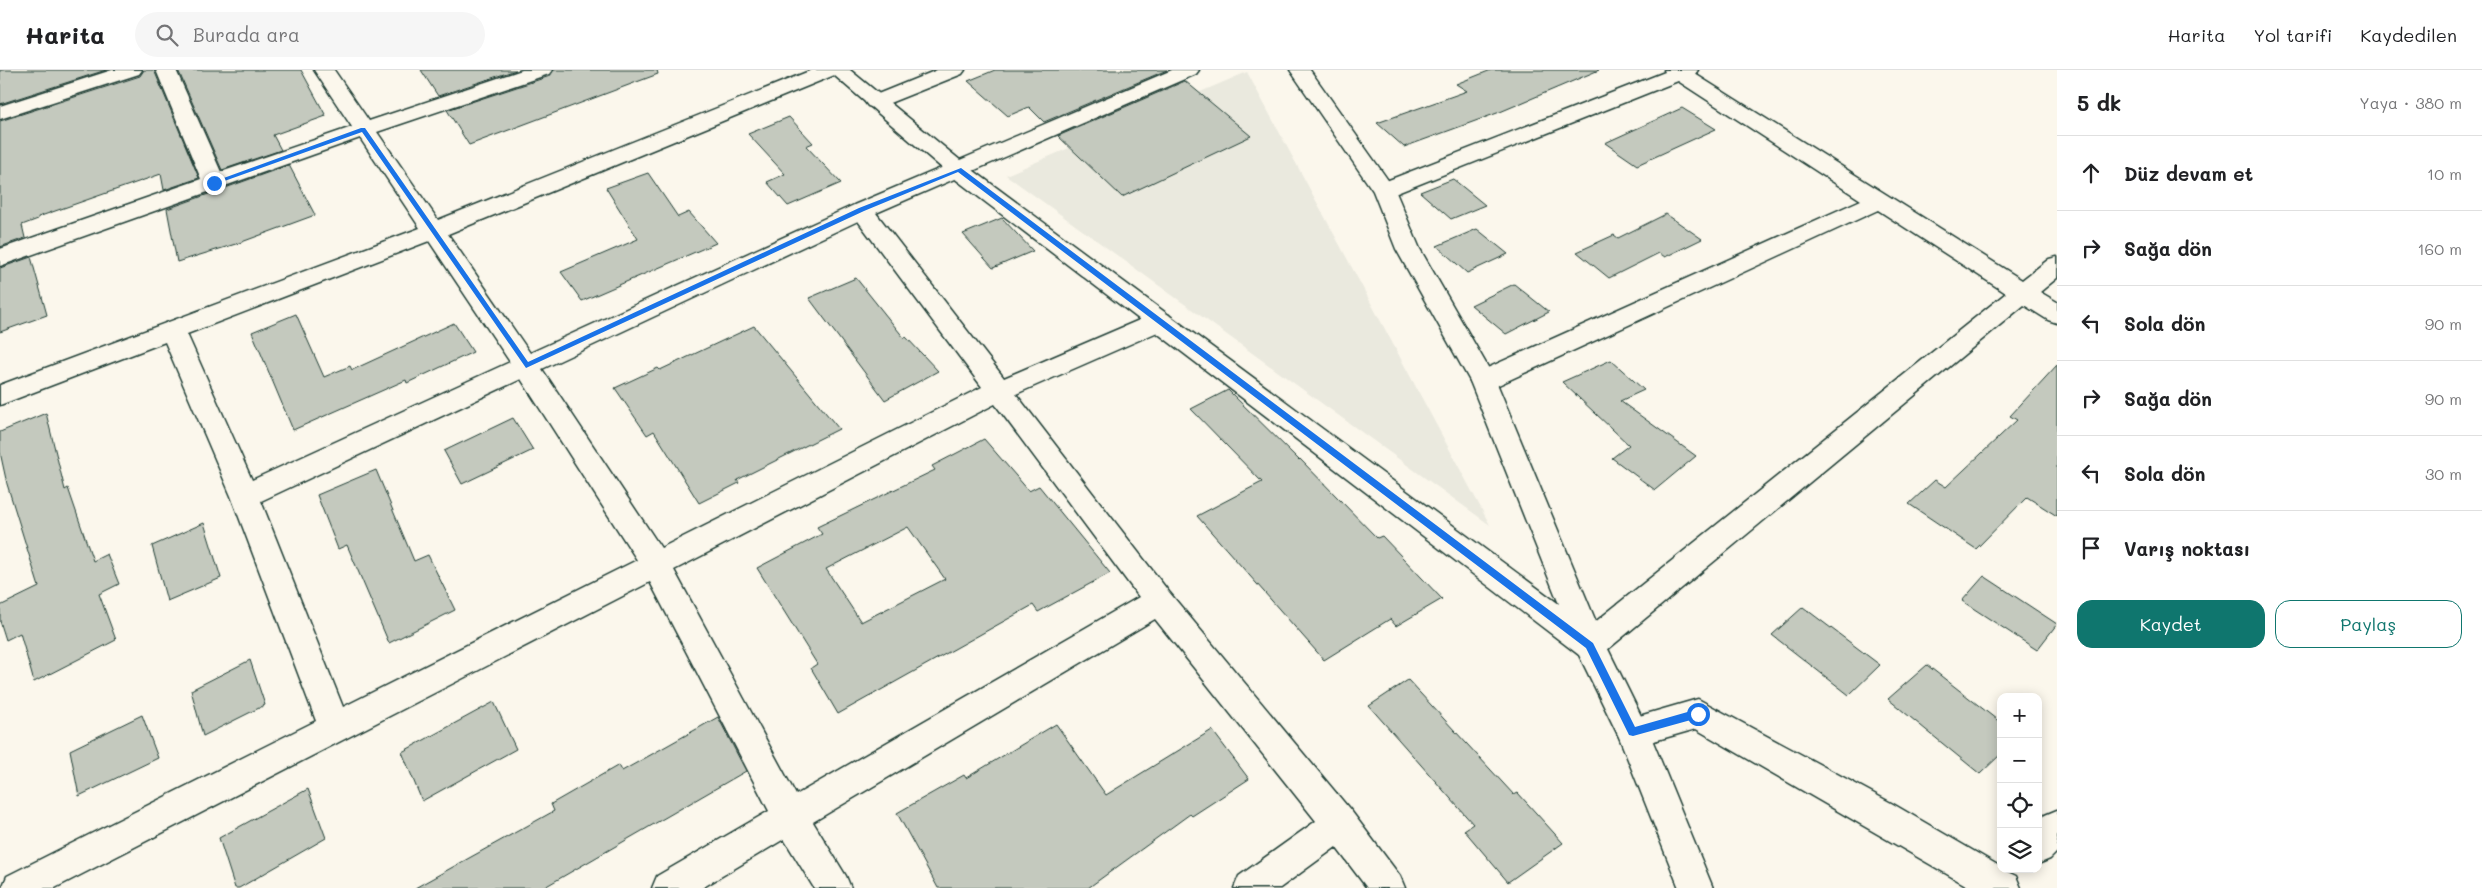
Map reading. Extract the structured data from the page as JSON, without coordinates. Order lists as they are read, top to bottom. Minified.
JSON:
{"page":{"header":"Harita","search":"Burada ara","nav":["Harita","Yol tarifi","Kaydedilen"],"heading":["5 dk","Yaya · 380 m"],"list":[["Düz devam et","10 m"],["Sağa dön","160 m"],["Sola dön","90 m"],["Sağa dön","90 m"],["Sola dön","30 m"],"Varış noktası"],"buttons":["Kaydet","Paylaş"],"map_buttons":["+","−"]}}
